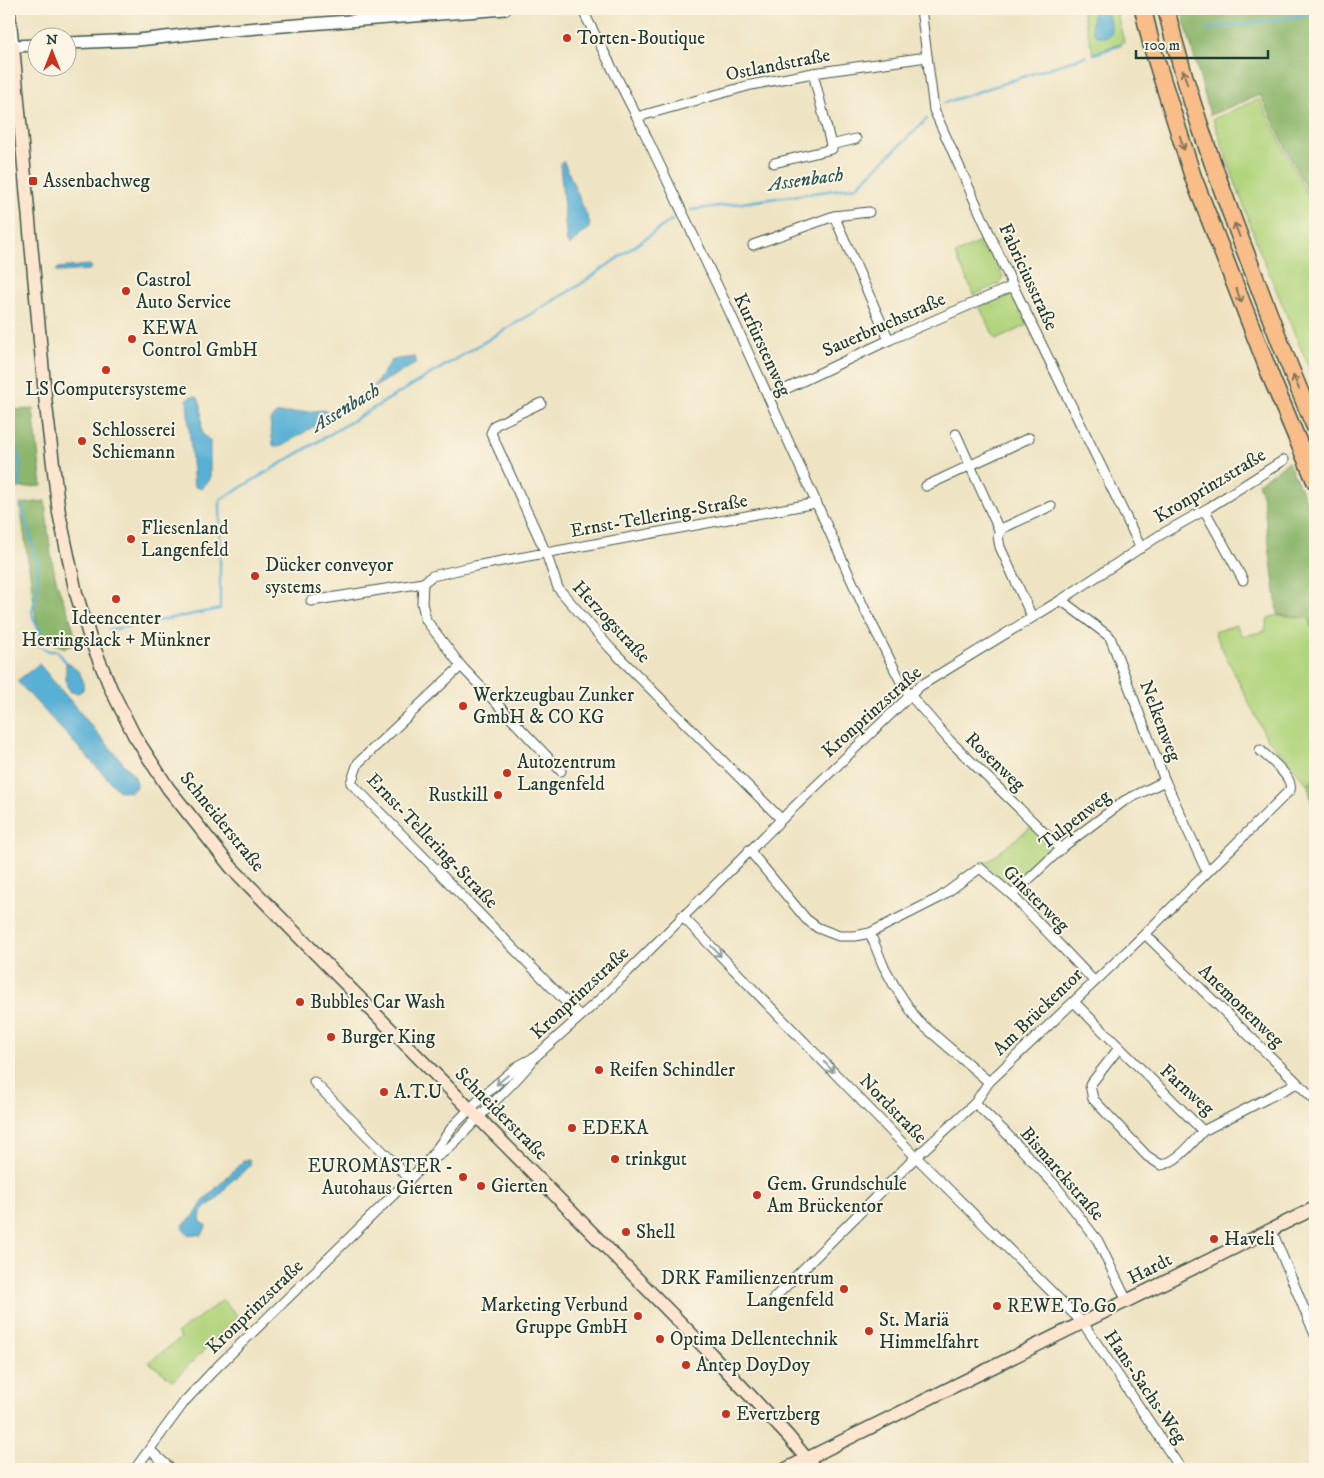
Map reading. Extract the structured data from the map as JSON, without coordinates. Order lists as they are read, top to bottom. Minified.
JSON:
{"streets":{"main road":["Schneiderstraße","Hardt"],"street":["Ostlandstraße","Fabriciusstraße","Sauerbruchstraße","Kurfürstenweg","Kronprinzstraße","Ernst-Tellering-Straße","Herzogstraße","Nelkenweg","Rosenweg","Tulpenweg","Ginsterweg","Anemonenweg","Am Brückentor","Farnweg","Nordstraße","Bismarckstraße","Hans-Sachs-Weg"]},"crossings":[["Ostlandstraße","Fabriciusstraße"],["Ostlandstraße","Kurfürstenweg"],["Fabriciusstraße","Sauerbruchstraße"],["Fabriciusstraße","Kronprinzstraße"],["Sauerbruchstraße","Kurfürstenweg"],["Kurfürstenweg","Kronprinzstraße"],["Kurfürstenweg","Ernst-Tellering-Straße"],["Kurfürstenweg","Rosenweg"],["Kronprinzstraße","Ernst-Tellering-Straße"],["Kronprinzstraße","Herzogstraße"],["Kronprinzstraße","Nelkenweg"],["Kronprinzstraße","Rosenweg"],["Kronprinzstraße","Schneiderstraße"],["Kronprinzstraße","Nordstraße"],["Ernst-Tellering-Straße","Herzogstraße"],["Nelkenweg","Tulpenweg"],["Nelkenweg","Am Brückentor"],["Rosenweg","Tulpenweg"],["Tulpenweg","Ginsterweg"],["Schneiderstraße","Hardt"],["Ginsterweg","Am Brückentor"],["Anemonenweg","Am Brückentor"],["Anemonenweg","Farnweg"],["Am Brückentor","Farnweg"],["Am Brückentor","Nordstraße"],["Am Brückentor","Bismarckstraße"],["Nordstraße","Hardt"],["Nordstraße","Hans-Sachs-Weg"],["Bismarckstraße","Hardt"],["Hardt","Hans-Sachs-Weg"]],"one_way":["Nordstraße"],"water":["Assenbach"],"places":{"other":["Torten-Boutique","Castrol Auto Service","KEWA Control GmbH","LS Computersysteme","Schlosserei Schiemann","Fliesenland Langenfeld","Dücker conveyor systems","Ideencenter Herringslack + Münkner","Werkzeugbau Zunker GmbH & CO KG","Autozentrum Langenfeld","Rustkill","Bubbles Car Wash","Burger King","Reifen Schindler","A.T.U","EDEKA","trinkgut","EUROMASTER - Autohaus Gierten","Gierten","Gem. Grundschule Am Brückentor","Shell","Haveli","DRK Familienzentrum Langenfeld","REWE To Go","Marketing Verbund Gruppe GmbH","St. Mariä Himmelfahrt","Optima Dellentechnik","Antep DoyDoy","Evertzberg"],"transit":["Assenbachweg"]},"scale_bar":"100 m","north":"top"}
